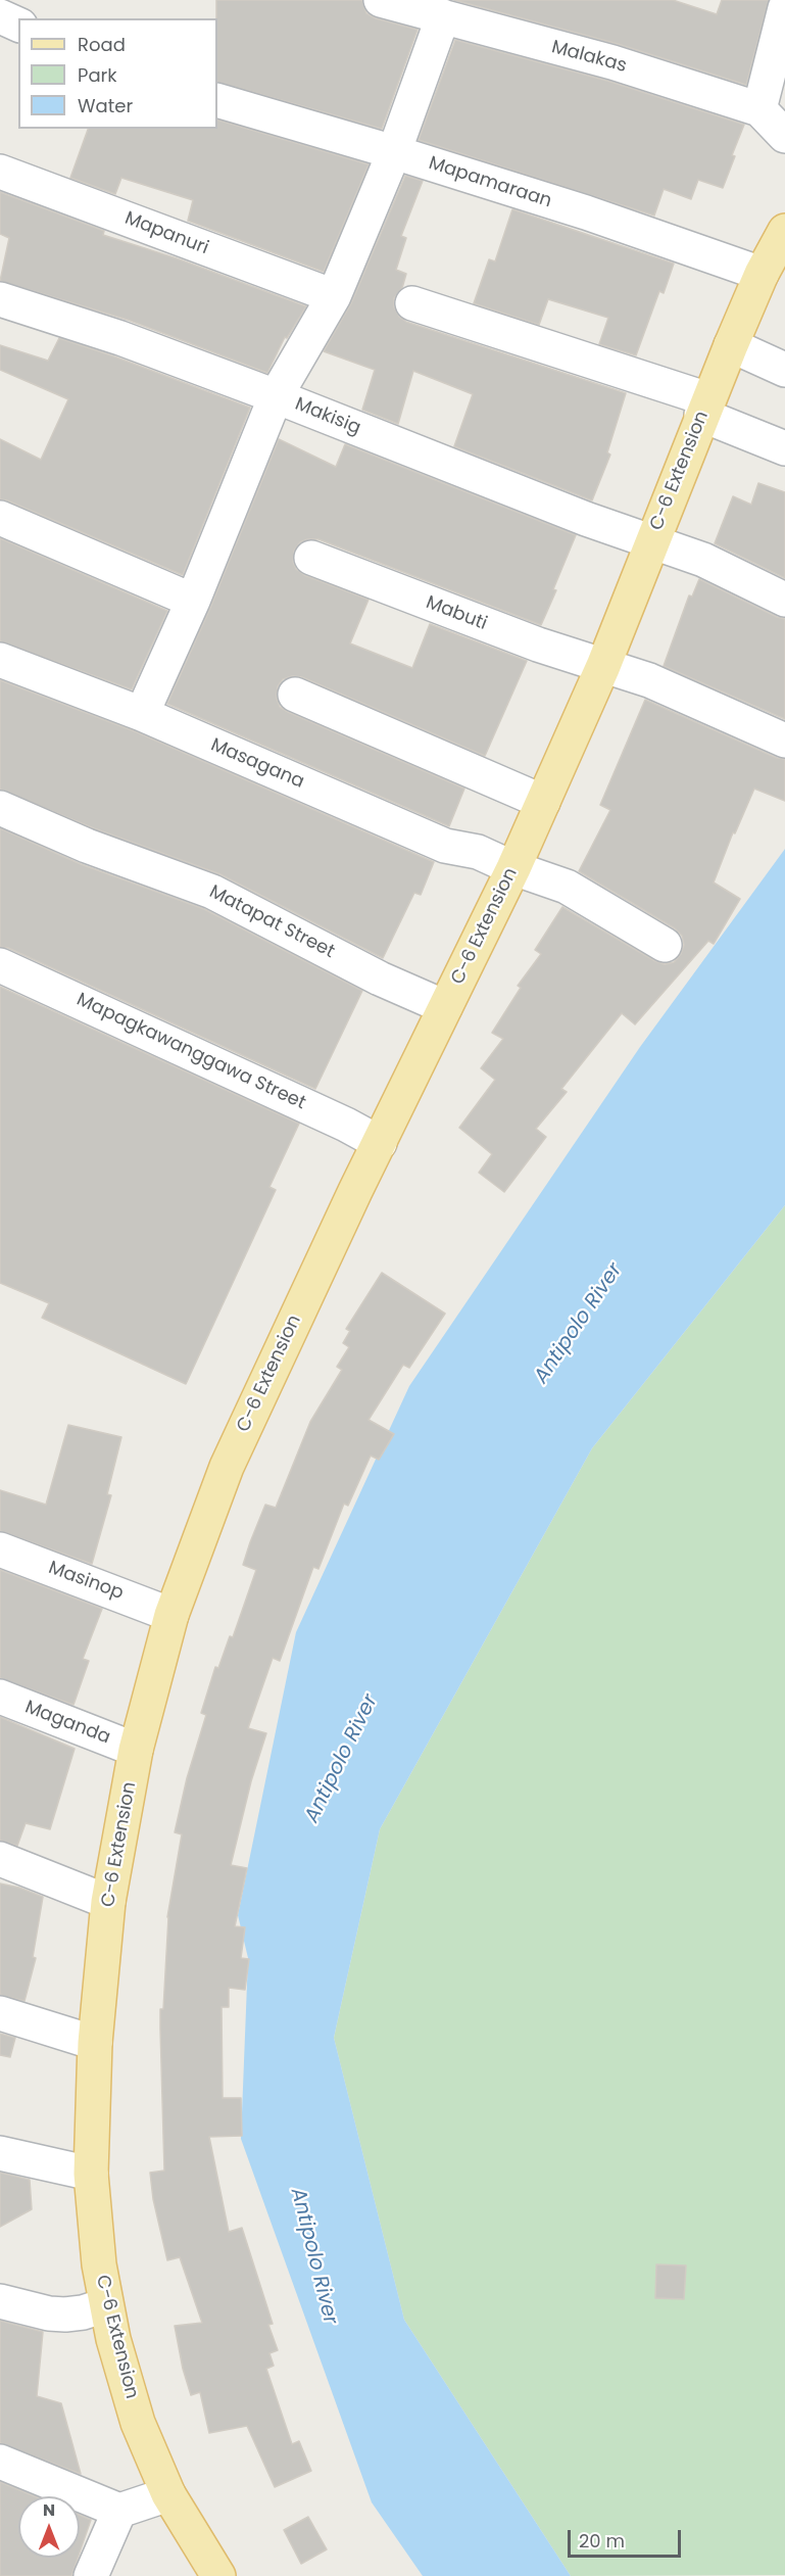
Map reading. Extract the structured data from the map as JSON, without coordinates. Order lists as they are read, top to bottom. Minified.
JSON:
{"streets":{"main road":["C-6 Extension"],"street":["Malakas","Mapamaraan","Mapanuri","Makisig","Mabuti","Masagana","Matapat Street","Mapagkawanggawa Street","Masinop","Maganda"]},"crossings":[["Mapamaraan","C-6 Extension"],["Makisig","C-6 Extension"],["C-6 Extension","Mabuti"],["C-6 Extension","Masagana"],["C-6 Extension","Matapat Street"],["C-6 Extension","Mapagkawanggawa Street"],["C-6 Extension","Masinop"],["C-6 Extension","Maganda"]],"water":["Antipolo River"],"legend":["Road","Park","Water"],"scale_bar":"20 m","north":"top"}
